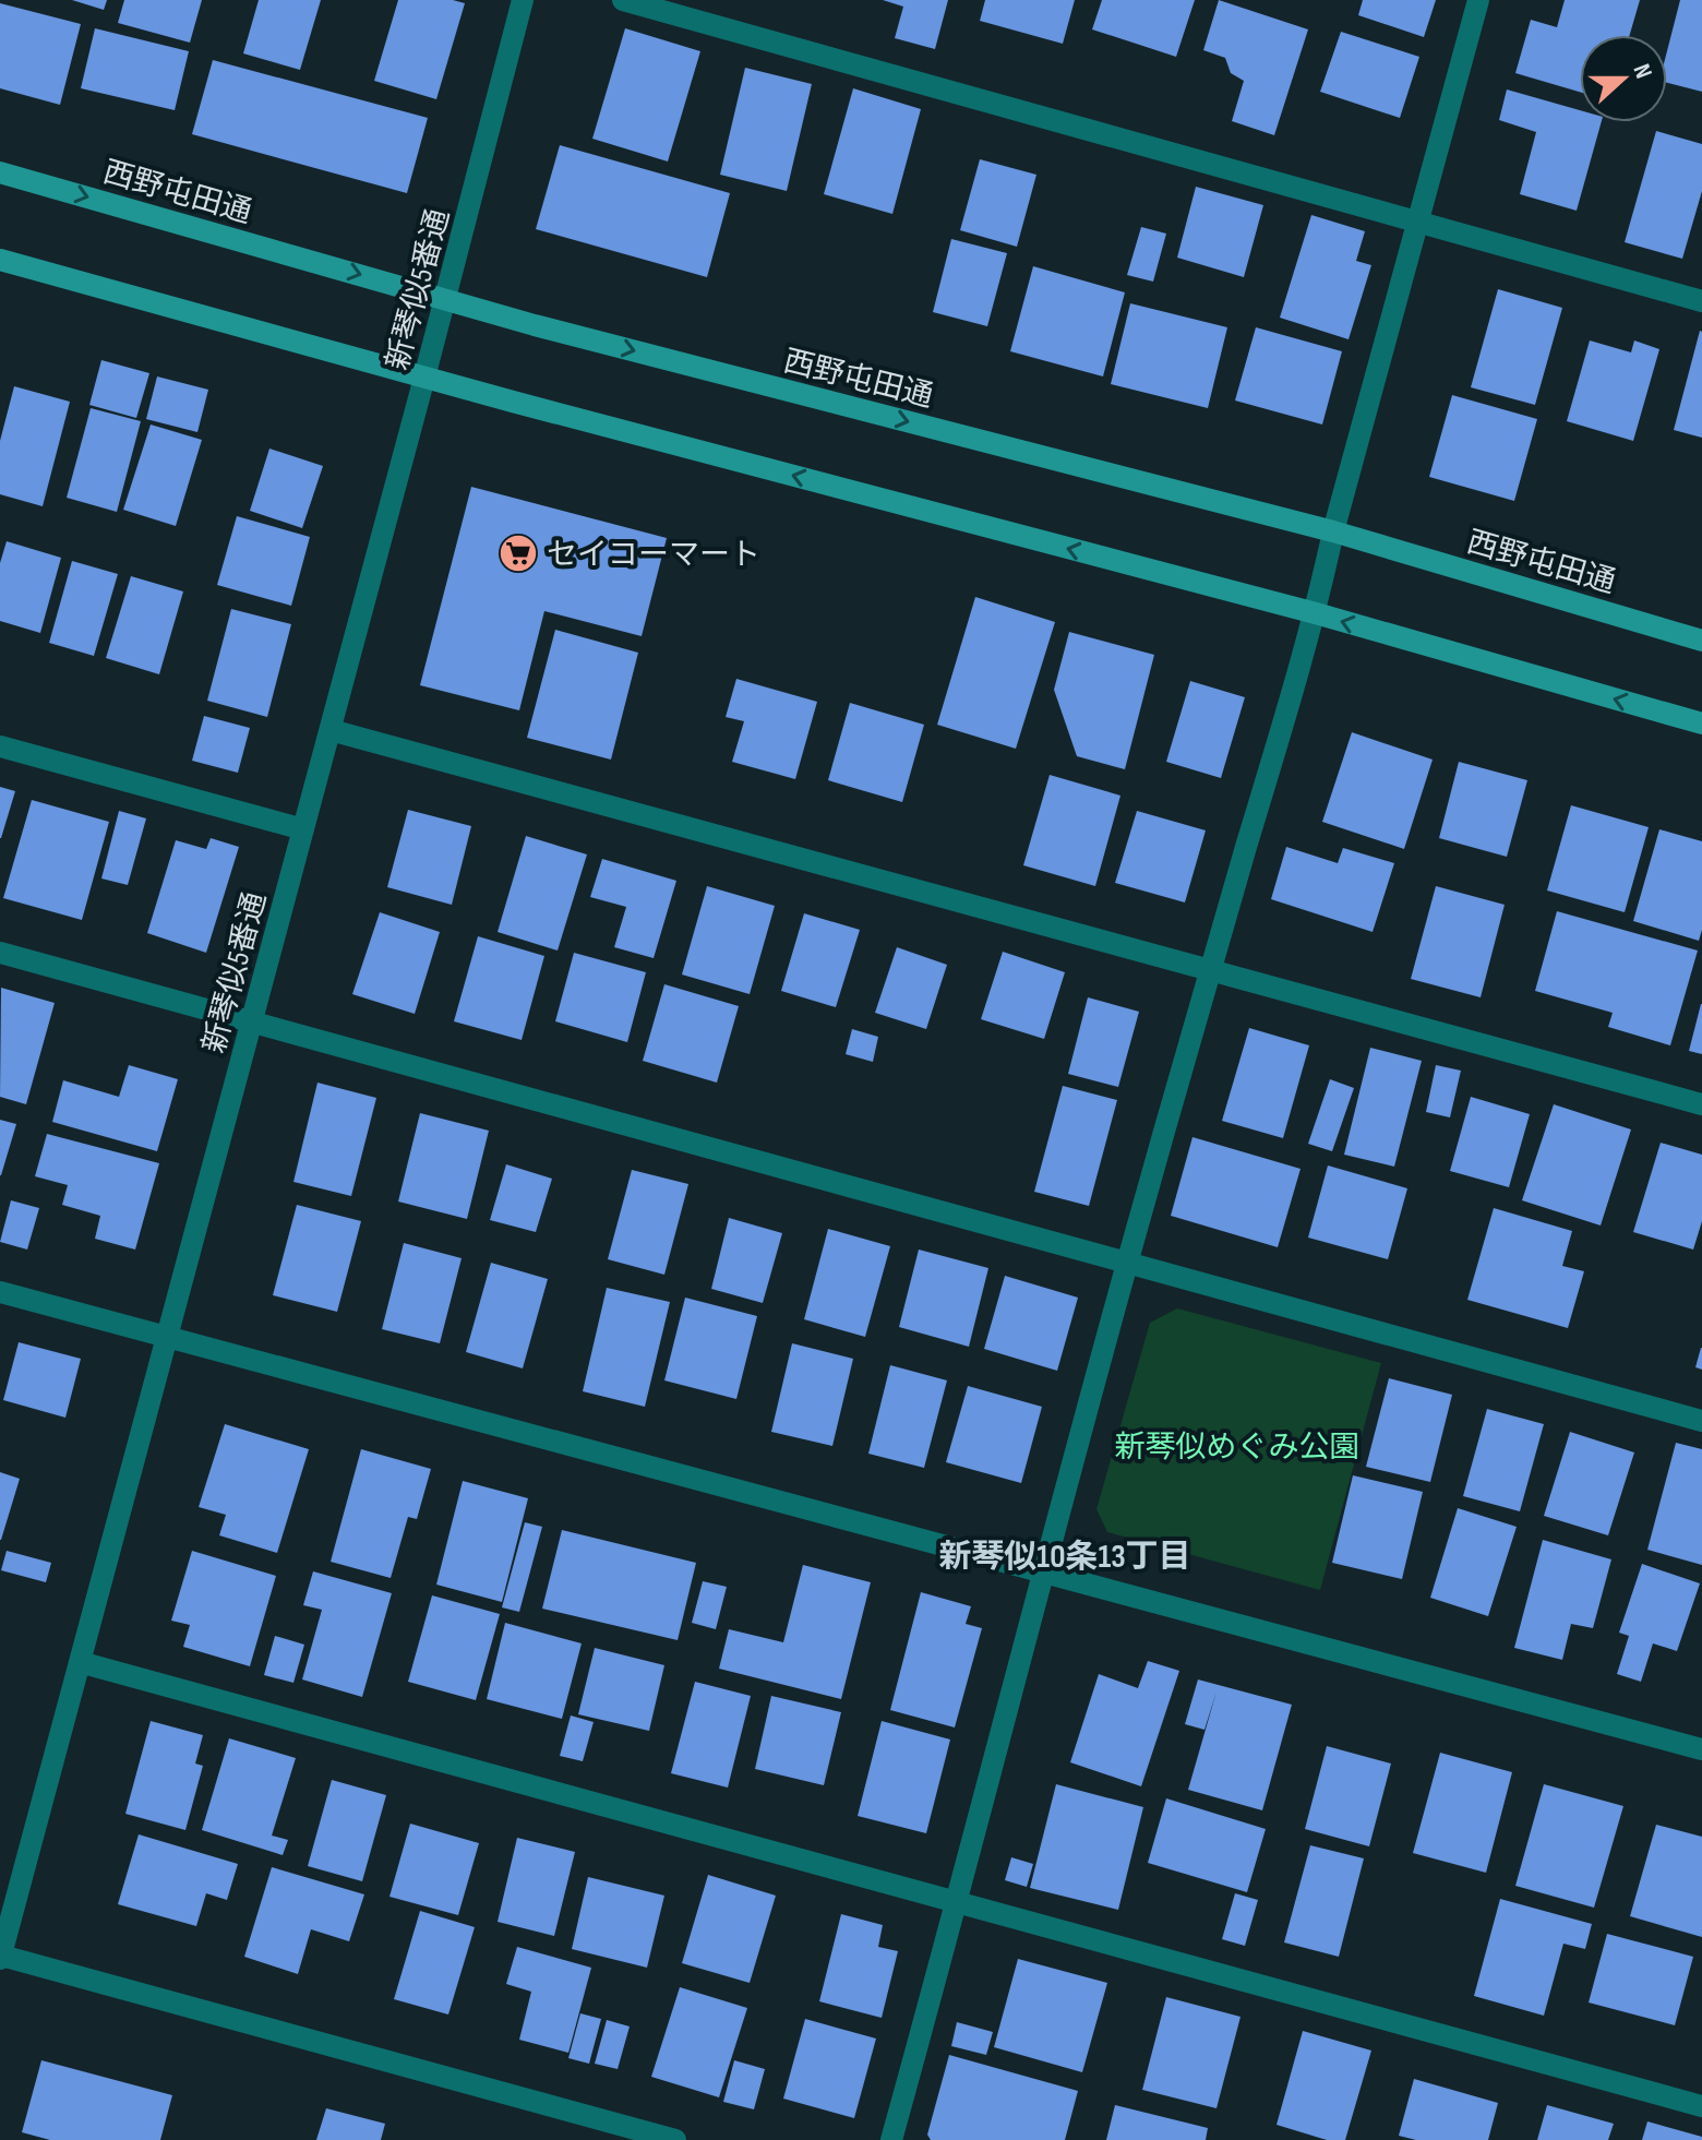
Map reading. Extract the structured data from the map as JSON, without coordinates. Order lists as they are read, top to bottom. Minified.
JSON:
{"streets":{"street":["西野屯田通","新琴似5番通"]},"crossings":[["西野屯田通","新琴似5番通"]],"districts":["新琴似10条13丁目"],"parks":["新琴似めぐみ公園"],"places":{"supermarket":["セイコーマート"]},"north":"right"}
